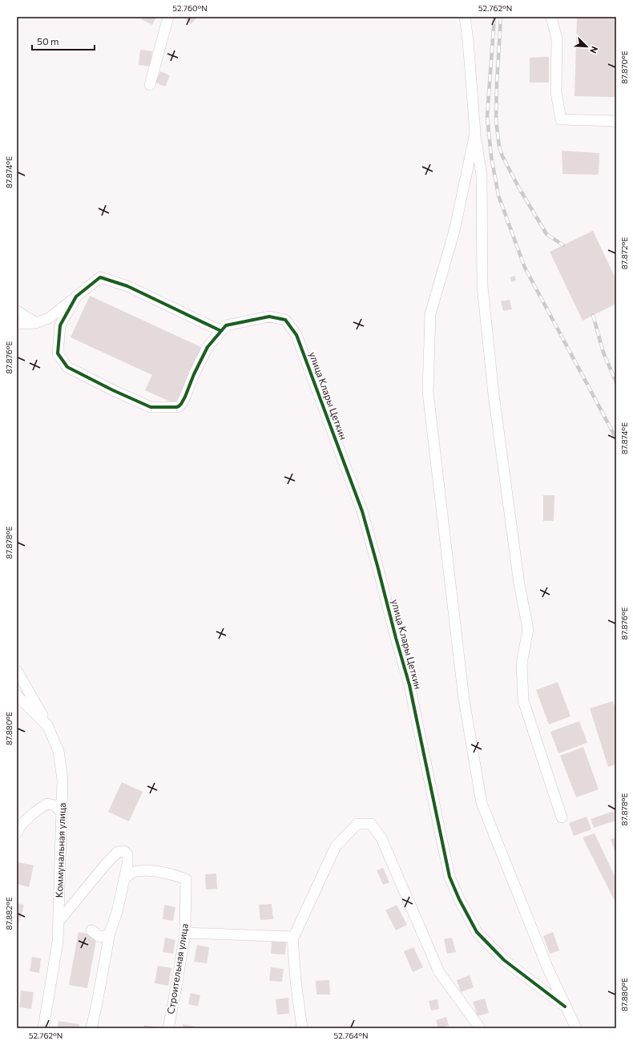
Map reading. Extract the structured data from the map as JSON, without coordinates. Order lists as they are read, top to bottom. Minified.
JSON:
{"streets":{"street":["улица Клары Цеткин","Коммунальная улица","Строительная улица"]},"crossings":[["Коммунальная улица","Строительная улица"]],"scale_bar":"50 m","north":"bottom right","coordinates":["52.760°N","52.762°N","87.870°E","87.874°E","87.872°E","87.876°E","87.878°E","87.880°E","87.882°E","52.764°N"]}
